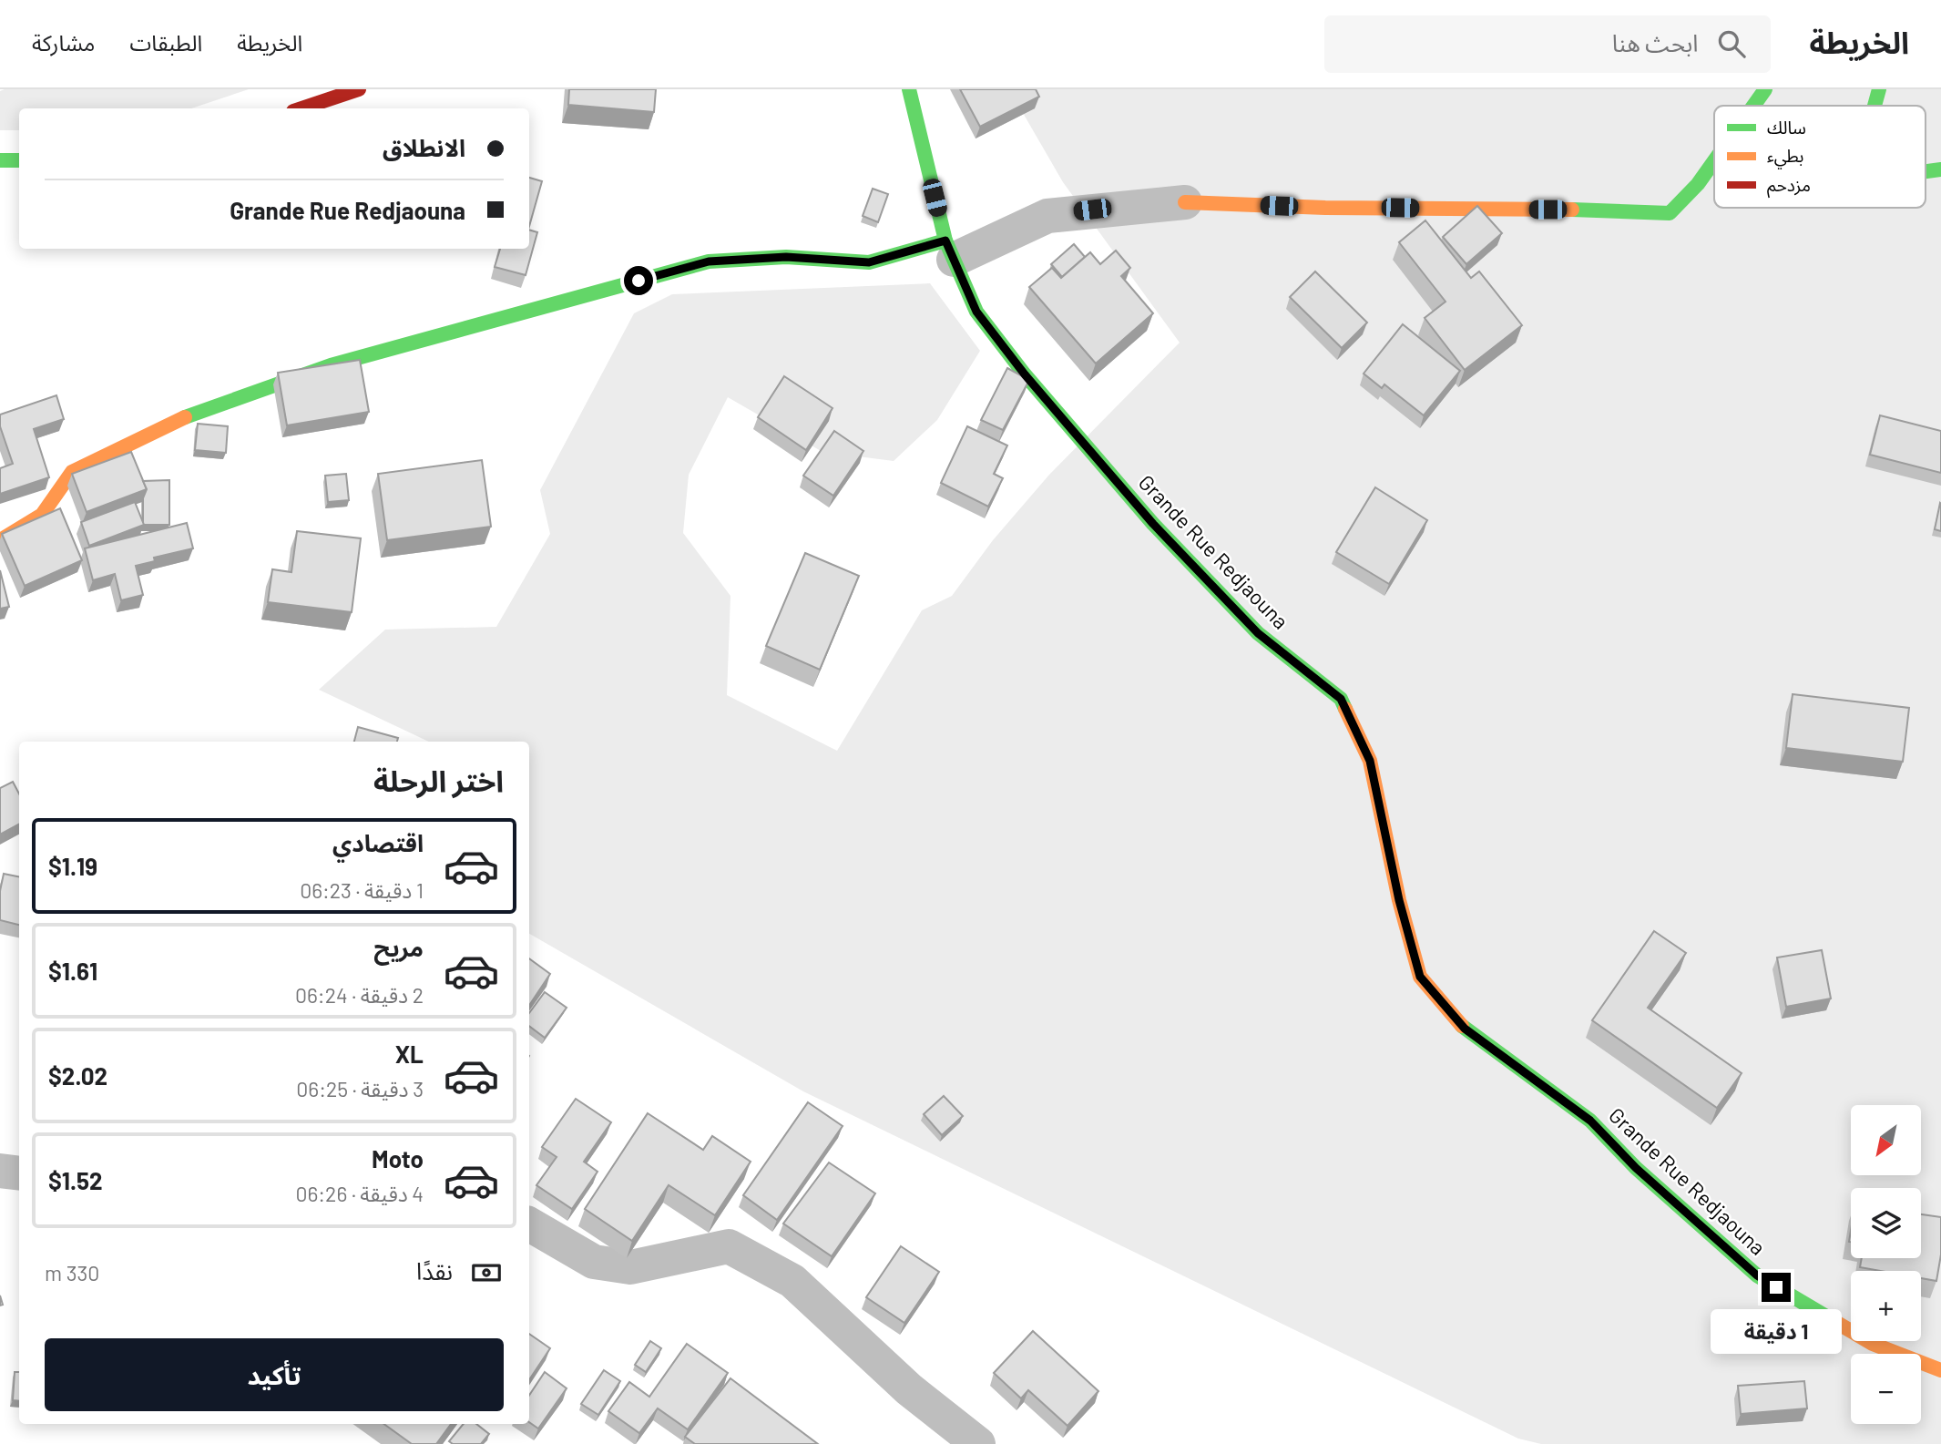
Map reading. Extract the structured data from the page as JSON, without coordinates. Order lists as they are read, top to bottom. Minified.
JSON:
{"streets":{"street":["Grande Rue Redjaouna"]},"legend":["سالك","بطيء","مزدحم"],"north":"bottom left","page":{"header":"الخريطة","search":"ابحث هنا","nav":["الخريطة","الطبقات","مشاركة"],"banner":["الانطلاق","Grande Rue Redjaouna"],"heading":"اختر الرحلة","list":[{"name":"اقتصادي","note":"1 دقيقة · 06:23","value":"$1.19"},{"name":"مريح","note":"2 دقيقة · 06:24","value":"$1.61"},{"name":"XL","note":"3 دقيقة · 06:25","value":"$2.02"},{"name":"Moto","note":"4 دقيقة · 06:26","value":"$1.52"}],"map_buttons":["+","−"],"pay":["نقدًا","330 m"],"bubble":"1 دقيقة","buttons":"تأكيد"}}
